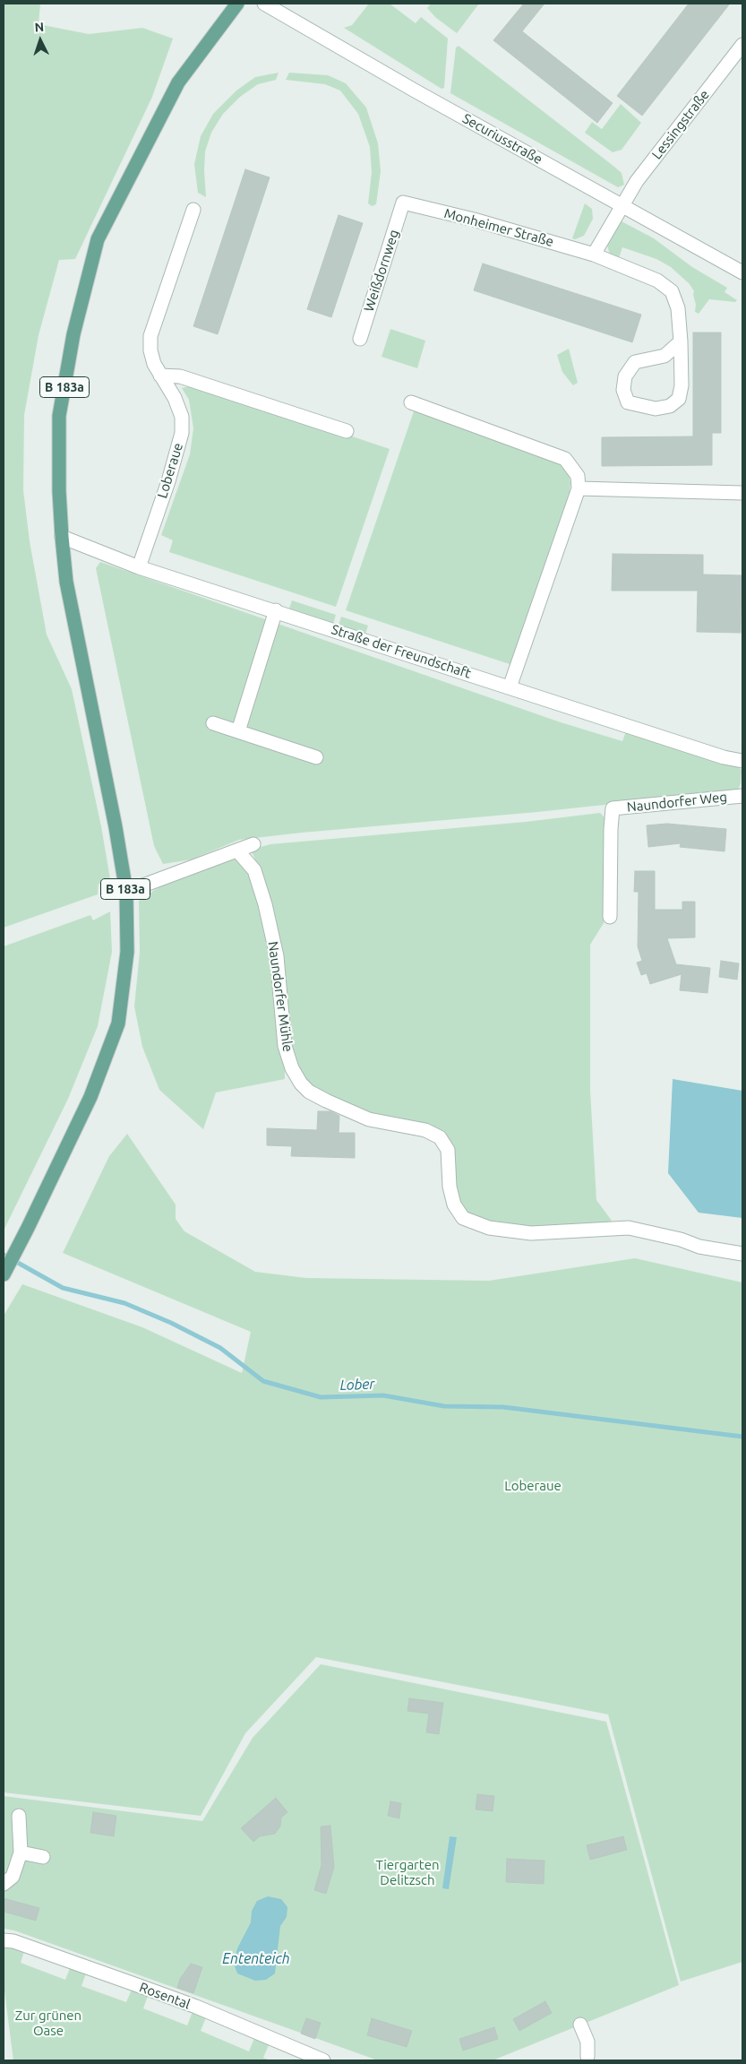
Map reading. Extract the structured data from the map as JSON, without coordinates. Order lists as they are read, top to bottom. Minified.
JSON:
{"streets":{"main road":["B 183a"],"street":["Lessingstraße","Securiusstraße","Monheimer Straße","Weißdornweg","Loberaue","Straße der Freundschaft","Naundorfer Weg","Naundorfer Mühle","Rosental"]},"crossings":[["Lessingstraße","Securiusstraße"],["Monheimer Straße","Weißdornweg"],["B 183a","Straße der Freundschaft"],["Loberaue","Straße der Freundschaft"]],"water":["Lober","Ententeich"],"parks":["Loberaue","Tiergarten Delitzsch","Zur grünen Oase"],"north":"top"}
